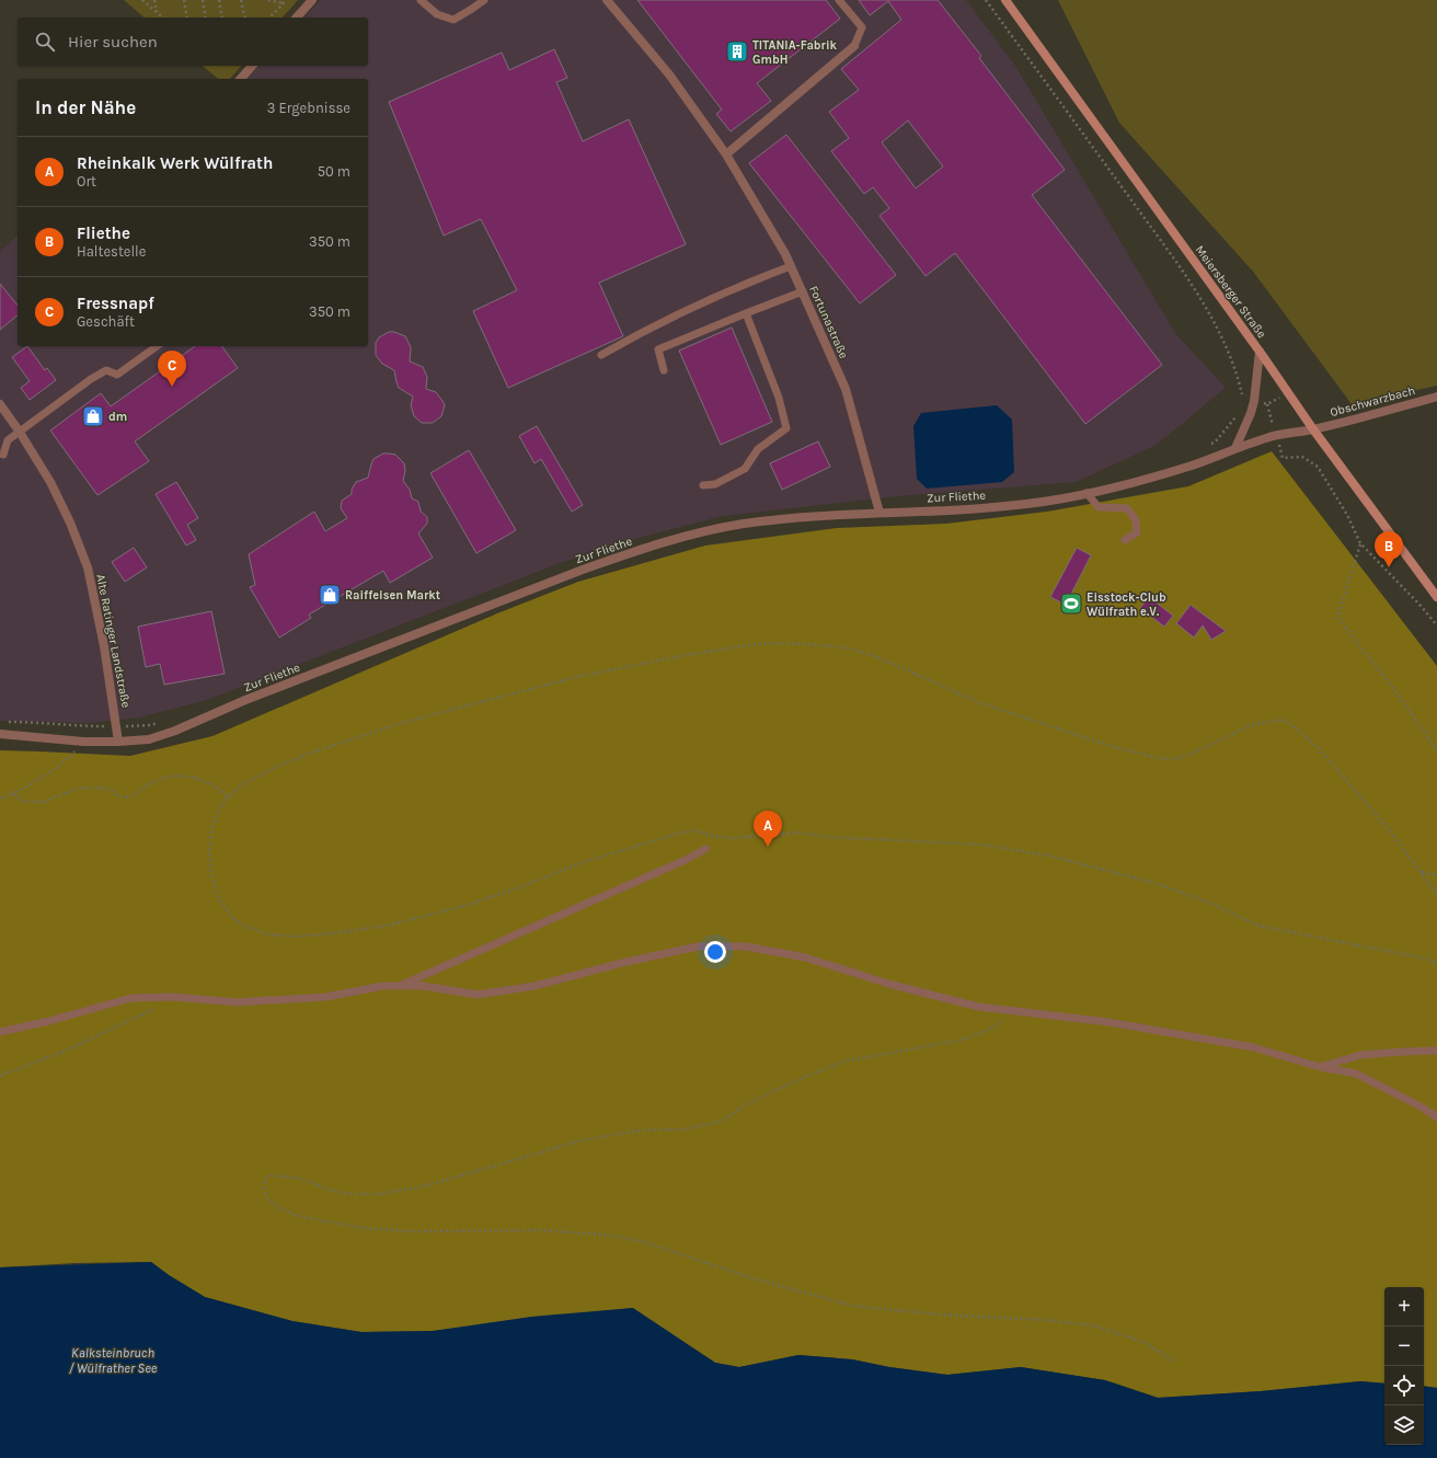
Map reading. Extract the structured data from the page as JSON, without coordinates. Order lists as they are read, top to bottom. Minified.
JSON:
{"streets":{"main road":["Meiersberger Straße"],"street":["Fortunastraße","Obschwarzbach","Zur Fliethe","Alte Ratinger Landstraße"]},"crossings":[["Meiersberger Straße","Obschwarzbach"],["Meiersberger Straße","Zur Fliethe"],["Fortunastraße","Zur Fliethe"],["Obschwarzbach","Zur Fliethe"],["Zur Fliethe","Alte Ratinger Landstraße"]],"water":["Kalksteinbruch / Wülfrather See"],"places":{"building":["TITANIA-Fabrik GmbH"],"shop":["dm","Raiffeisen Markt"],"sports":["Eisstock-Club Wülfrath e.V."]},"page":{"search":"Hier suchen","heading":["In der Nähe","3 Ergebnisse"],"list":[{"mark":"A","name":"Rheinkalk Werk Wülfrath","note":"Ort","value":"50 m"},{"mark":"B","name":"Fliethe","note":"Haltestelle","value":"350 m"},{"mark":"C","name":"Fressnapf","note":"Geschäft","value":"350 m"}],"pins":["C","B","A"],"map_buttons":["+","−"]}}
